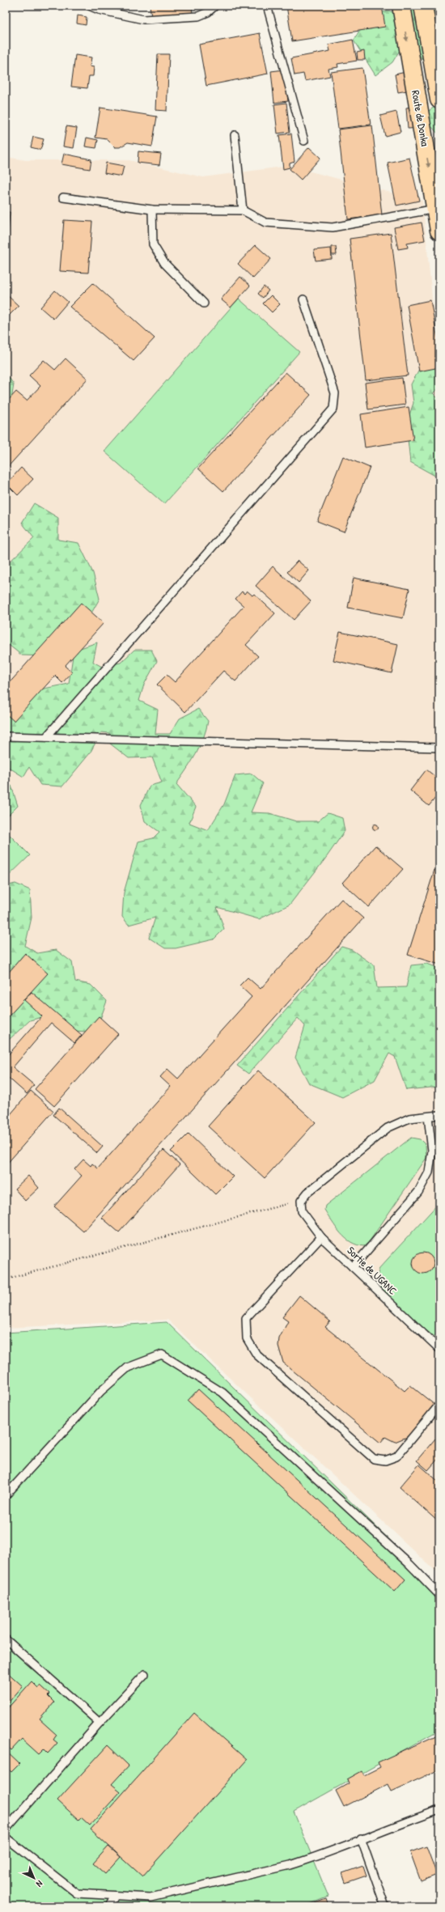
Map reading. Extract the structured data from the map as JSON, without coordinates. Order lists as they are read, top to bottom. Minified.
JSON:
{"streets":{"main road":["Route de Donka"],"lane":["Sortie de UGANC"]},"north":"bottom right"}
